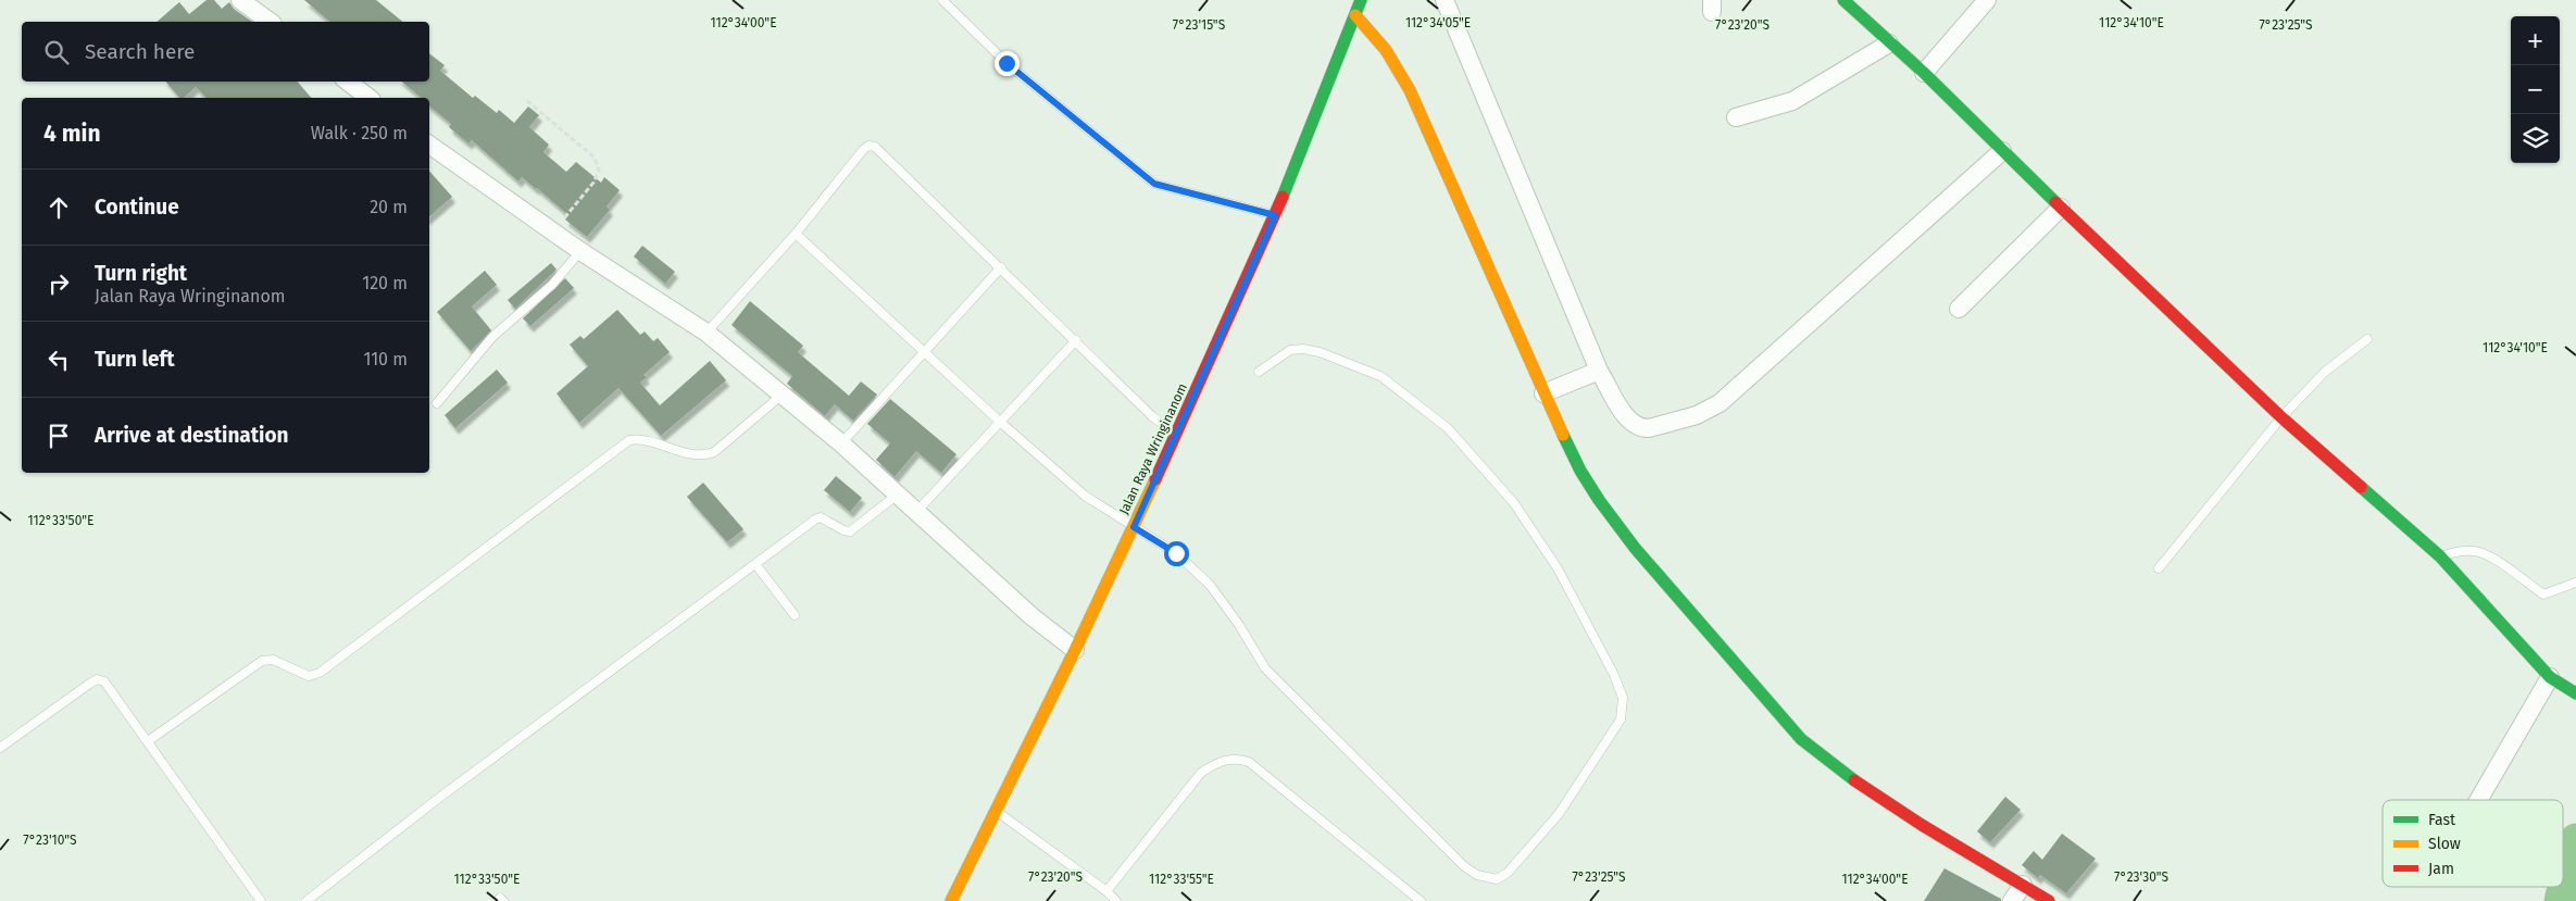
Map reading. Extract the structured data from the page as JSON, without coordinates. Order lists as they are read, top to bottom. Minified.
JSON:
{"streets":{"street":["Jalan Raya Wringinanom"]},"legend":["Fast","Slow","Jam"],"page":{"map_buttons":["+","−"],"search":"Search here","heading":["4 min","Walk · 250 m"],"list":[["Continue","20 m"],["Turn right","Jalan Raya Wringinanom","120 m"],["Turn left","110 m"],"Arrive at destination"]},"coordinates":["112°34'00\"E","112°34'05\"E","112°34'10\"E","7°23'15\"S","7°23'20\"S","7°23'25\"S","112°33'50\"E","7°23'10\"S","7°23'30\"S","112°33'55\"E"]}
